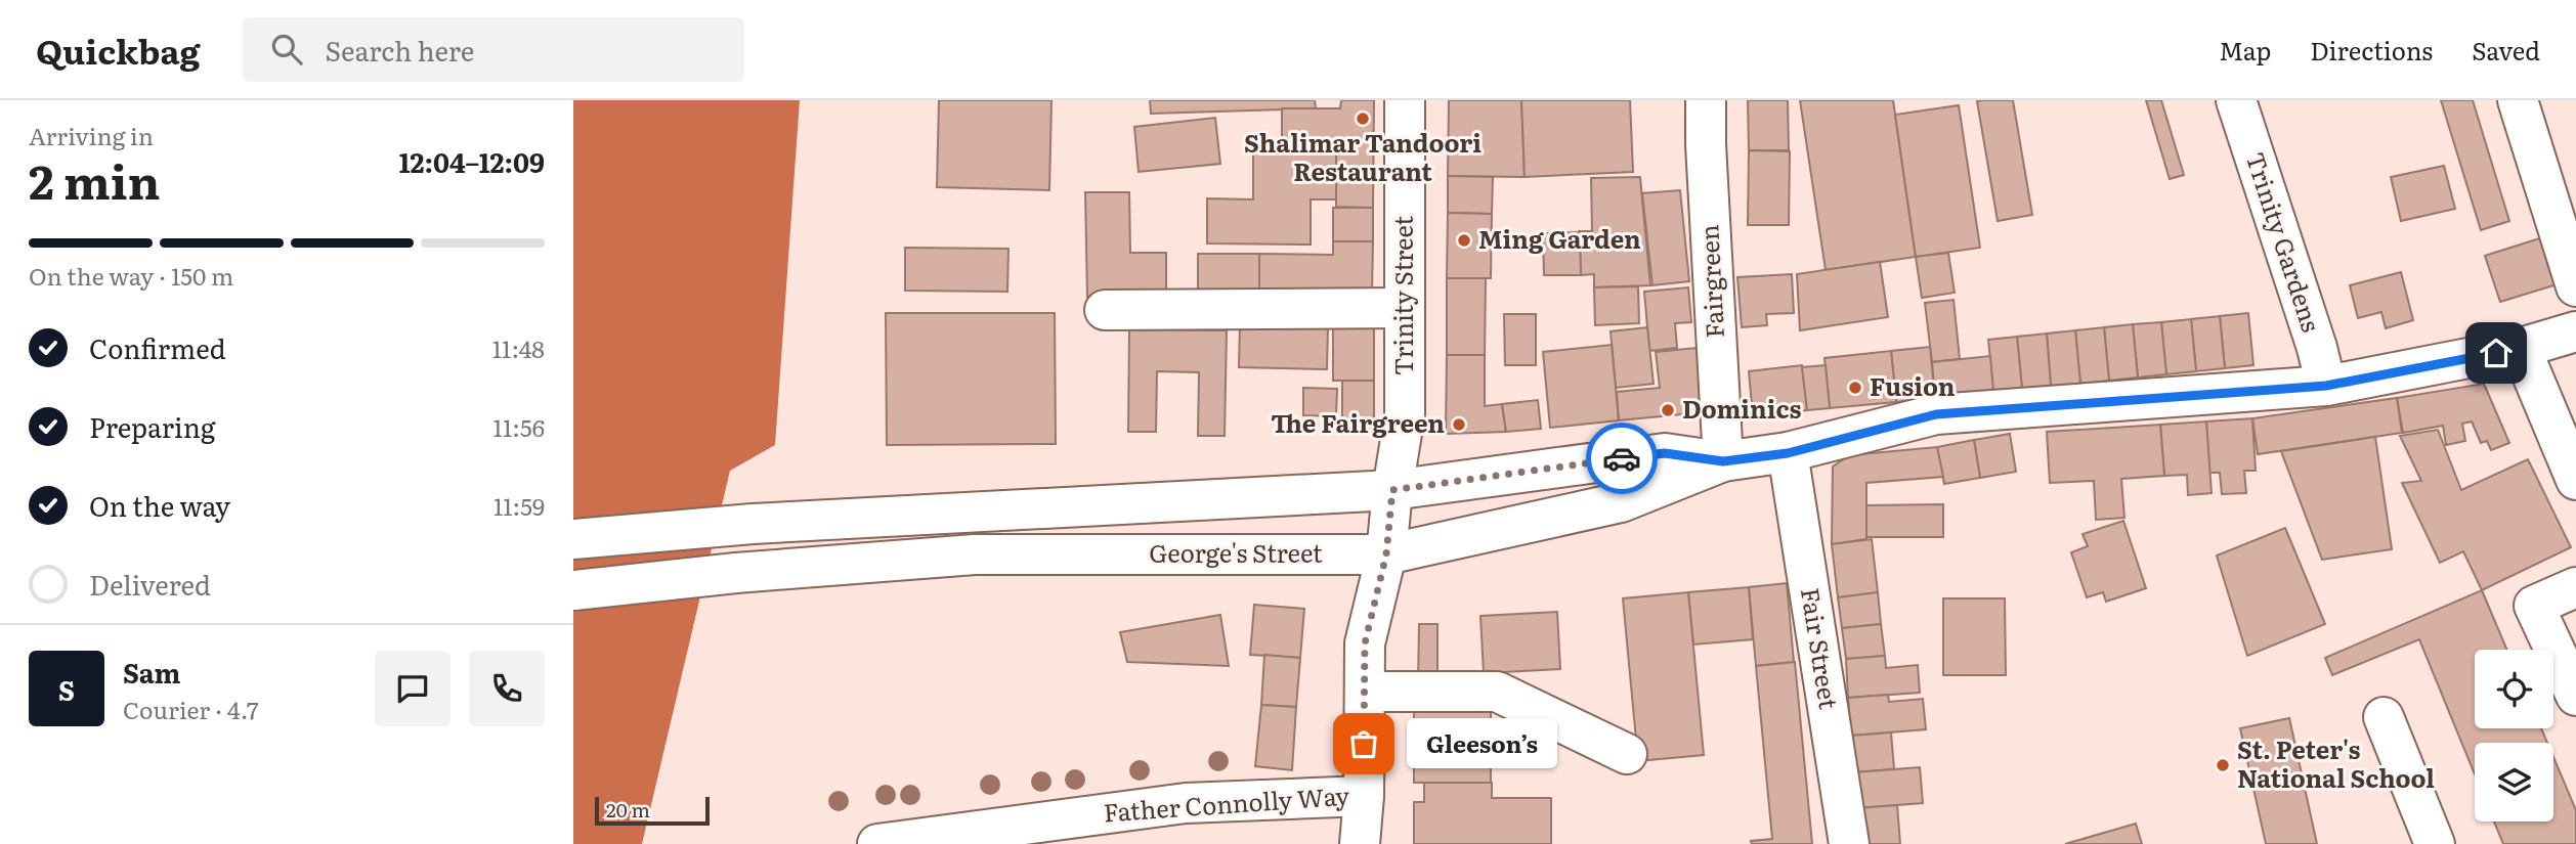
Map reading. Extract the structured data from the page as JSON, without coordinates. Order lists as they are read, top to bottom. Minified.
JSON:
{"streets":{"main road":["Trinity Gardens","Fairgreen","Trinity Street","George's Street","Fair Street","Father Connolly Way"]},"crossings":[["Trinity Gardens","George's Street"],["Fairgreen","George's Street"],["Trinity Street","George's Street"],["Trinity Street","Father Connolly Way"],["George's Street","Fair Street"]],"places":["Shalimar Tandoori Restaurant","Ming Garden","Fusion","Dominics","The Fairgreen","Gleeson’s","St. Peter's National School"],"scale_bar":"20 m","page":{"header":"Quickbag","search":"Search here","nav":["Map","Directions","Saved"],"heading":["2 min","Arriving in","12:04–12:09"],"panel":["Sam","Courier · 4.7"],"bar":"On the way · 150 m","list":[["Confirmed","11:48"],["Preparing","11:56"],["On the way","11:59"],"Delivered"],"round":"S","bubble":"Gleeson’s","scale":"20 m"}}
